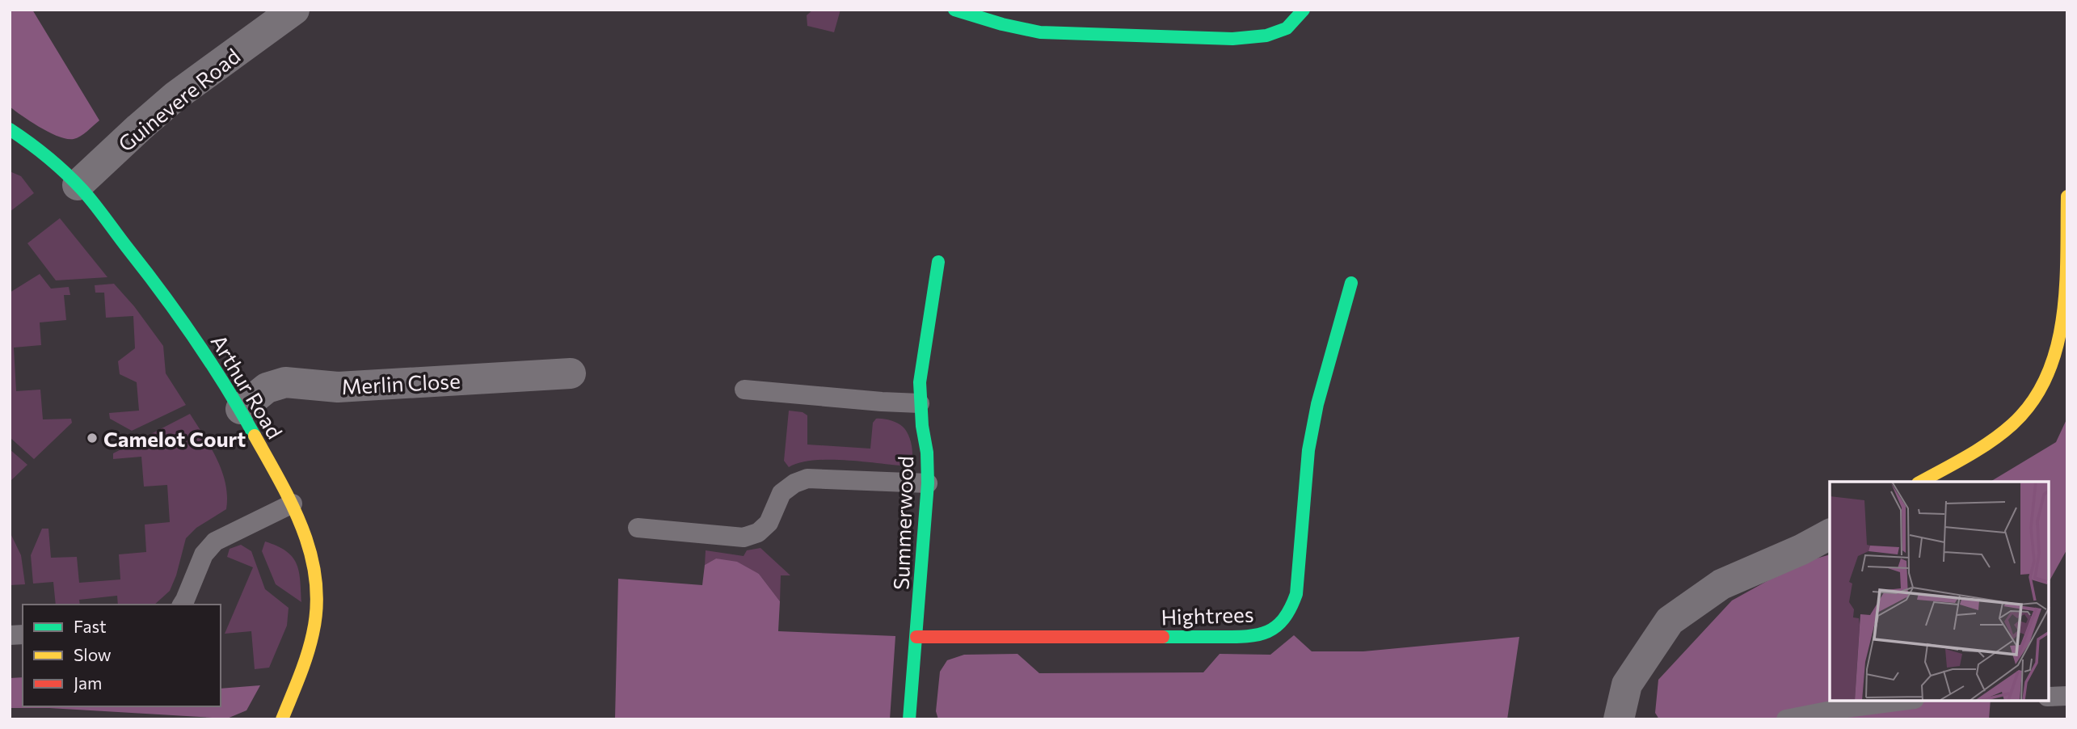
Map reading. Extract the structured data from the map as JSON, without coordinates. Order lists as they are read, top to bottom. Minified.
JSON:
{"streets":{"street":["Guinevere Road","Merlin Close","Arthur Road","Summerwood","Hightrees"]},"crossings":[["Guinevere Road","Arthur Road"],["Merlin Close","Arthur Road"],["Summerwood","Hightrees"]],"places":["Camelot Court"],"legend":["Fast","Slow","Jam"]}
